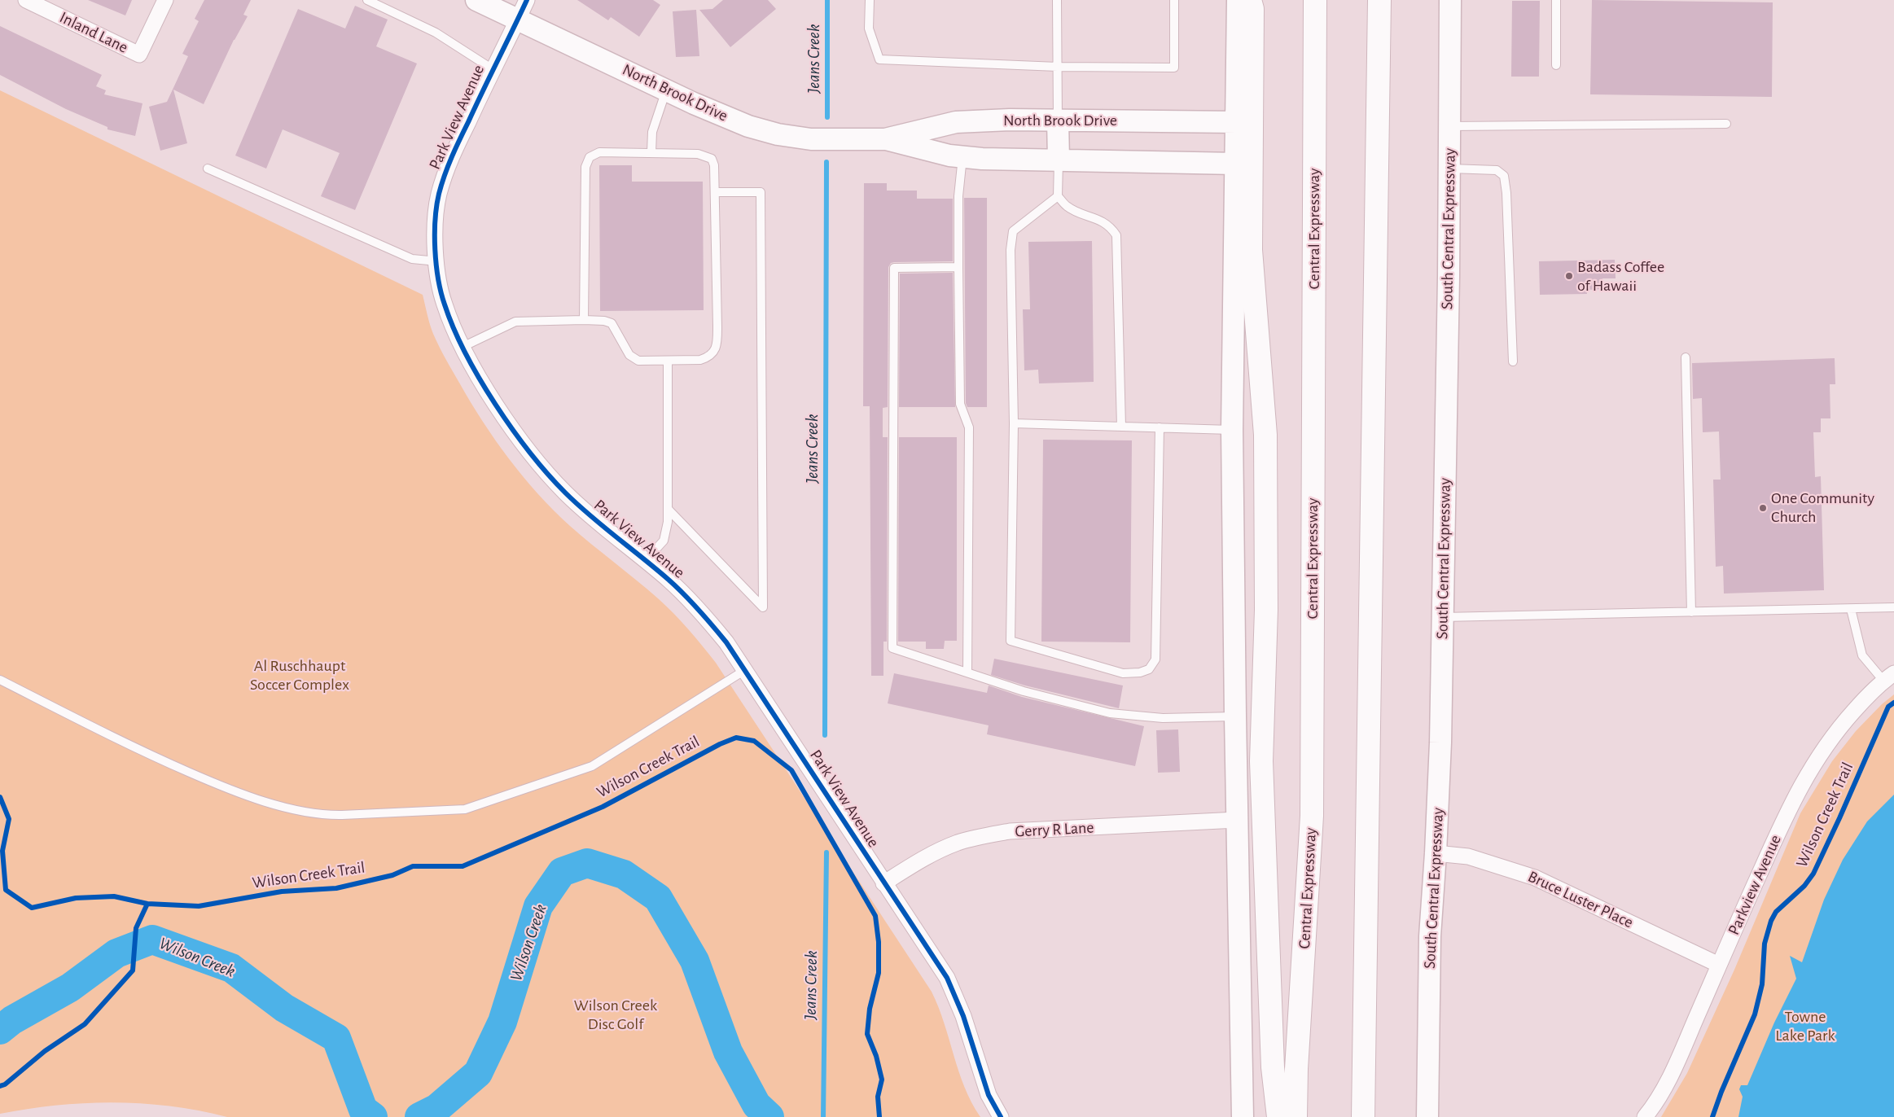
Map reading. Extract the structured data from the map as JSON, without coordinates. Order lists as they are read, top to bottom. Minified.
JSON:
{"streets":{"highway":["Central Expressway"],"main road":["North Brook Drive","South Central Expressway"],"street":["Inland Lane","Park View Avenue","Gerry R Lane","Parkview Avenue","Bruce Luster Place"],"cycle path":["Wilson Creek Trail"]},"crossings":[["North Brook Drive","Park View Avenue"],["Park View Avenue","Gerry R Lane"],["South Central Expressway","Bruce Luster Place"],["Parkview Avenue","Bruce Luster Place"]],"water":["Jeans Creek","Wilson Creek"],"parks":["Al Ruschhaupt Soccer Complex","Wilson Creek Disc Golf","Towne Lake Park"],"places":["Badass Coffee of Hawaii","One Community Church"]}
